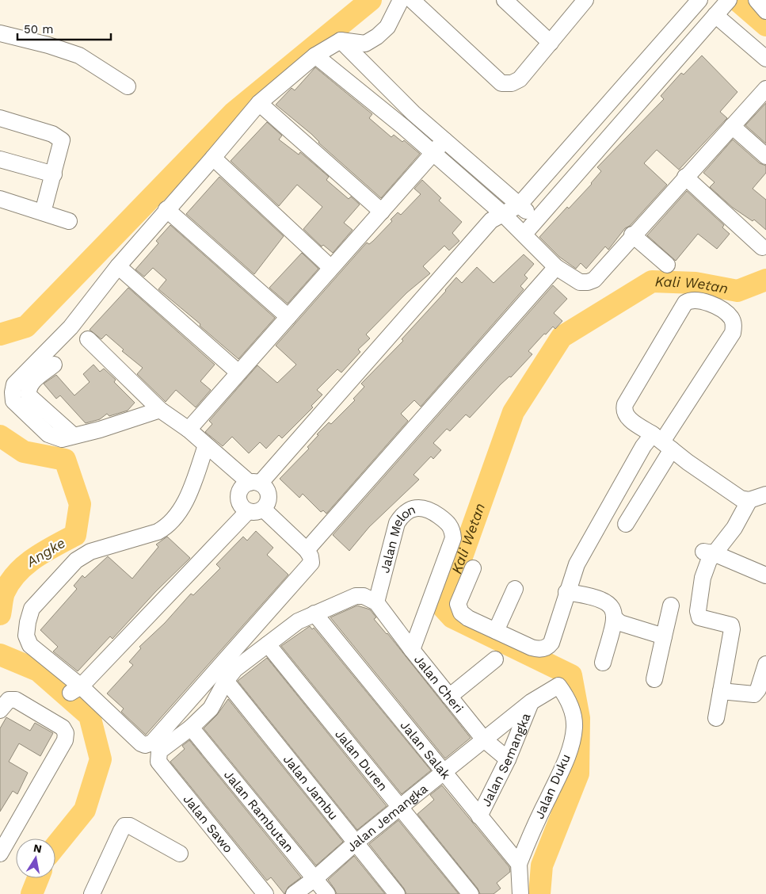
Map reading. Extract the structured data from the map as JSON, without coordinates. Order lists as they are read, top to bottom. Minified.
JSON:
{"streets":{"street":["Jalan Melon","Jalan Cheri","Jalan Salak","Jalan Duren","Jalan Semangka","Jalan Duku","Jalan Jambu","Jalan Rambutan","Jalan Jemangka","Jalan Sawo"]},"crossings":[["Jalan Melon","Jalan Cheri"],["Jalan Cheri","Jalan Semangka"],["Jalan Cheri","Jalan Jemangka"],["Jalan Salak","Jalan Semangka"],["Jalan Salak","Jalan Duku"],["Jalan Salak","Jalan Jemangka"],["Jalan Duren","Jalan Jemangka"],["Jalan Semangka","Jalan Jemangka"],["Jalan Duku","Jalan Jemangka"],["Jalan Jambu","Jalan Jemangka"],["Jalan Rambutan","Jalan Jemangka"],["Jalan Rambutan","Jalan Sawo"]],"water":["Kali Wetan","Angke"],"scale_bar":"50 m","north":"top"}
